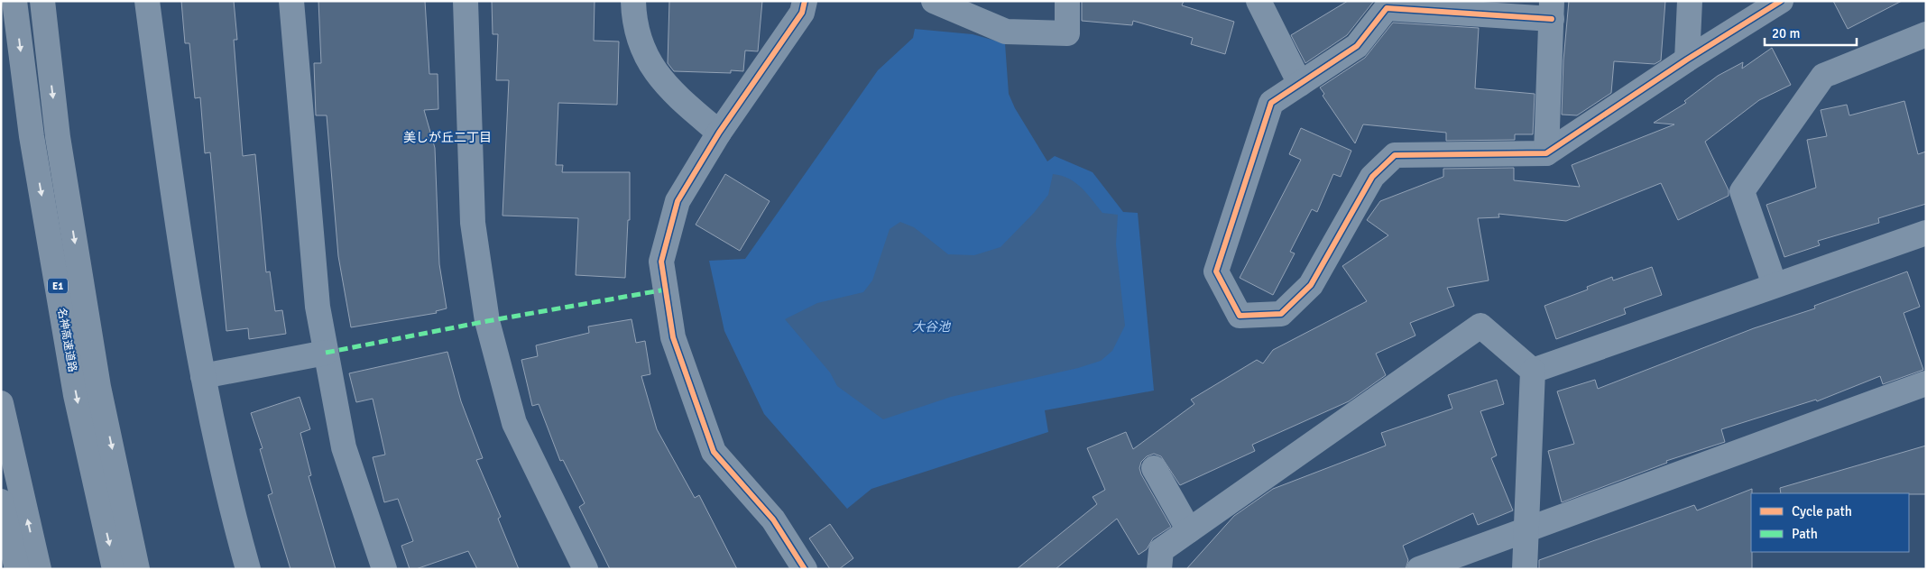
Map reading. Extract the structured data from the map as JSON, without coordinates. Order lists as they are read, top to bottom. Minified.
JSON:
{"streets":{"highway":["E1","名神高速道路"]},"districts":["美しが丘二丁目"],"water":["大谷池"],"legend":["Cycle path","Path"],"scale_bar":"20 m"}
